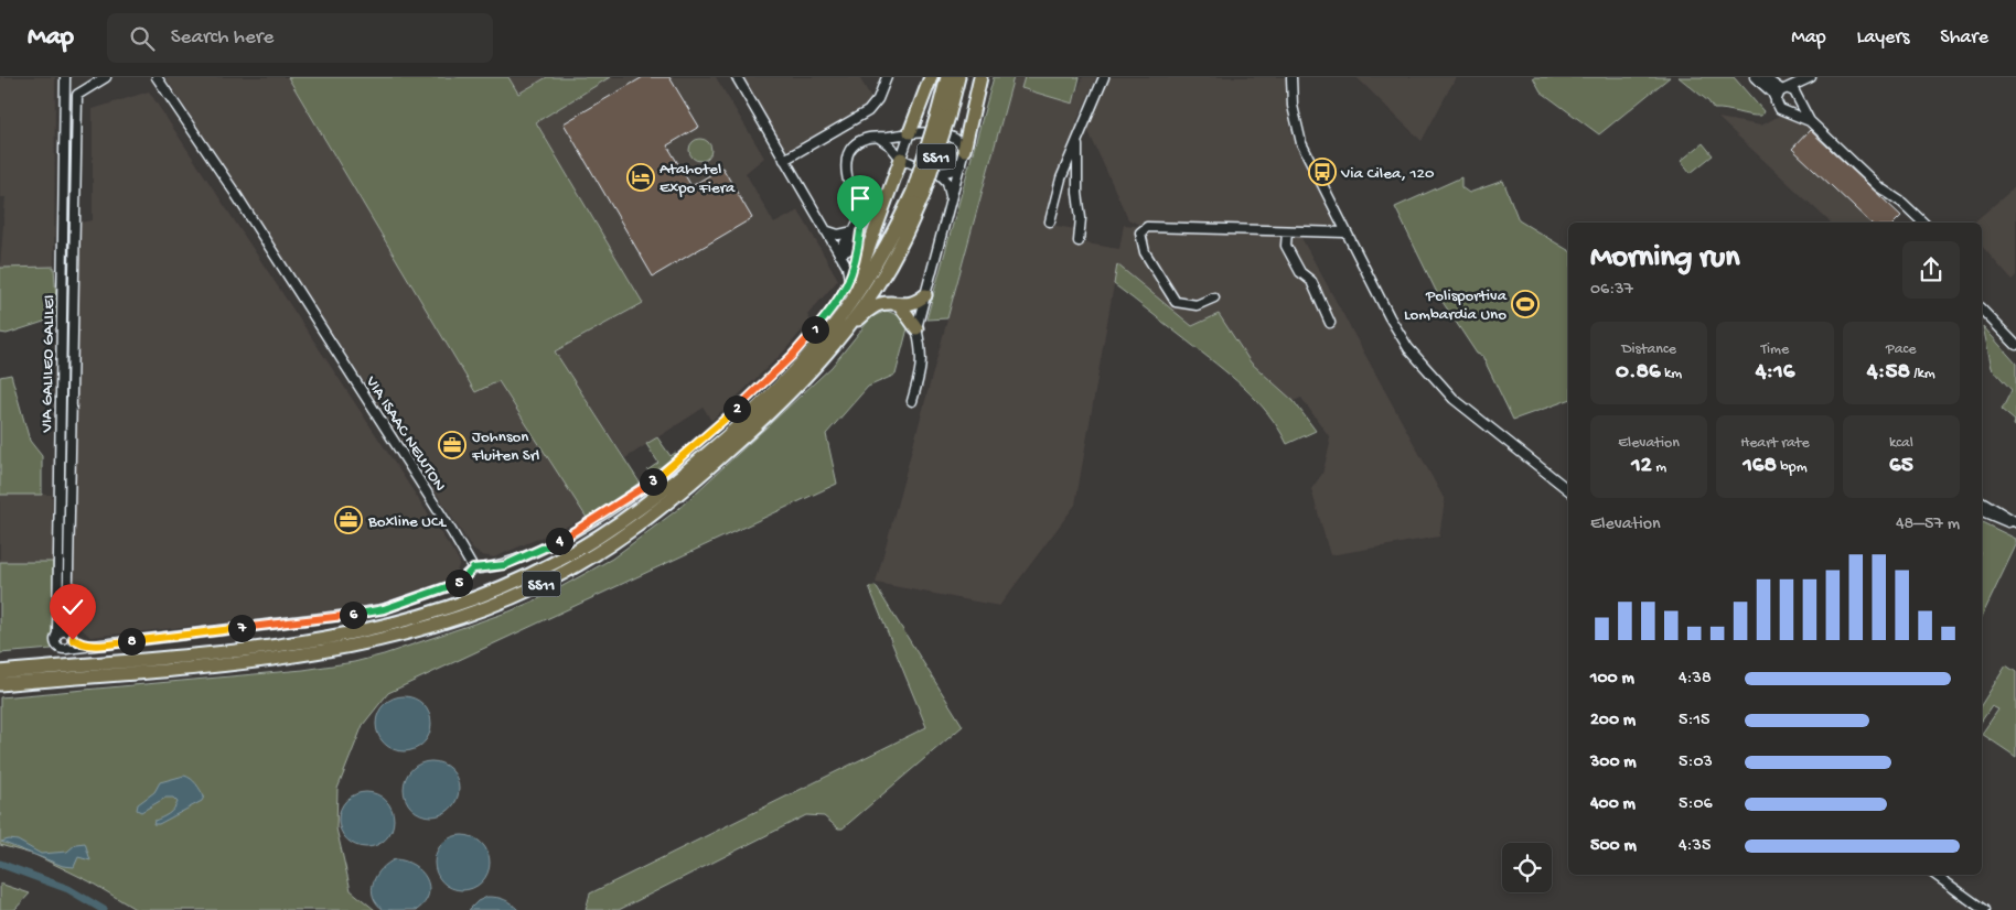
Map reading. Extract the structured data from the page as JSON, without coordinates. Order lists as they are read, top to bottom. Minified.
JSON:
{"streets":{"highway":["SS11"],"street":["VIA GALILEO GALILEI","VIA ISAAC NEWTON"]},"places":{"bus stop":["Via Cilea, 120"],"hotel":["Atahotel Expo Fiera"],"sports":["Polisportiva Lombardia Uno"],"office":["Johnson Fluiten Srl","Boxline UCL"]},"page":{"header":"Map","search":"Search here","nav":["Map","Layers","Share"],"heading":["Morning run","06:37"],"pins":["1","2","3","4","5","6","7","8"],"stats":[["Distance","0.86 km"],["Time","4:16"],["Pace","4:58 /km"],["Elevation","12 m"],["Heart rate","168 bpm"],["kcal","65"]],"chart":["Elevation","48–57 m"],"list":[{"name":"100 m","note":"4:38"},{"name":"200 m","note":"5:15"},{"name":"300 m","note":"5:03"},{"name":"400 m","note":"5:06"},{"name":"500 m","note":"4:35"}]}}
